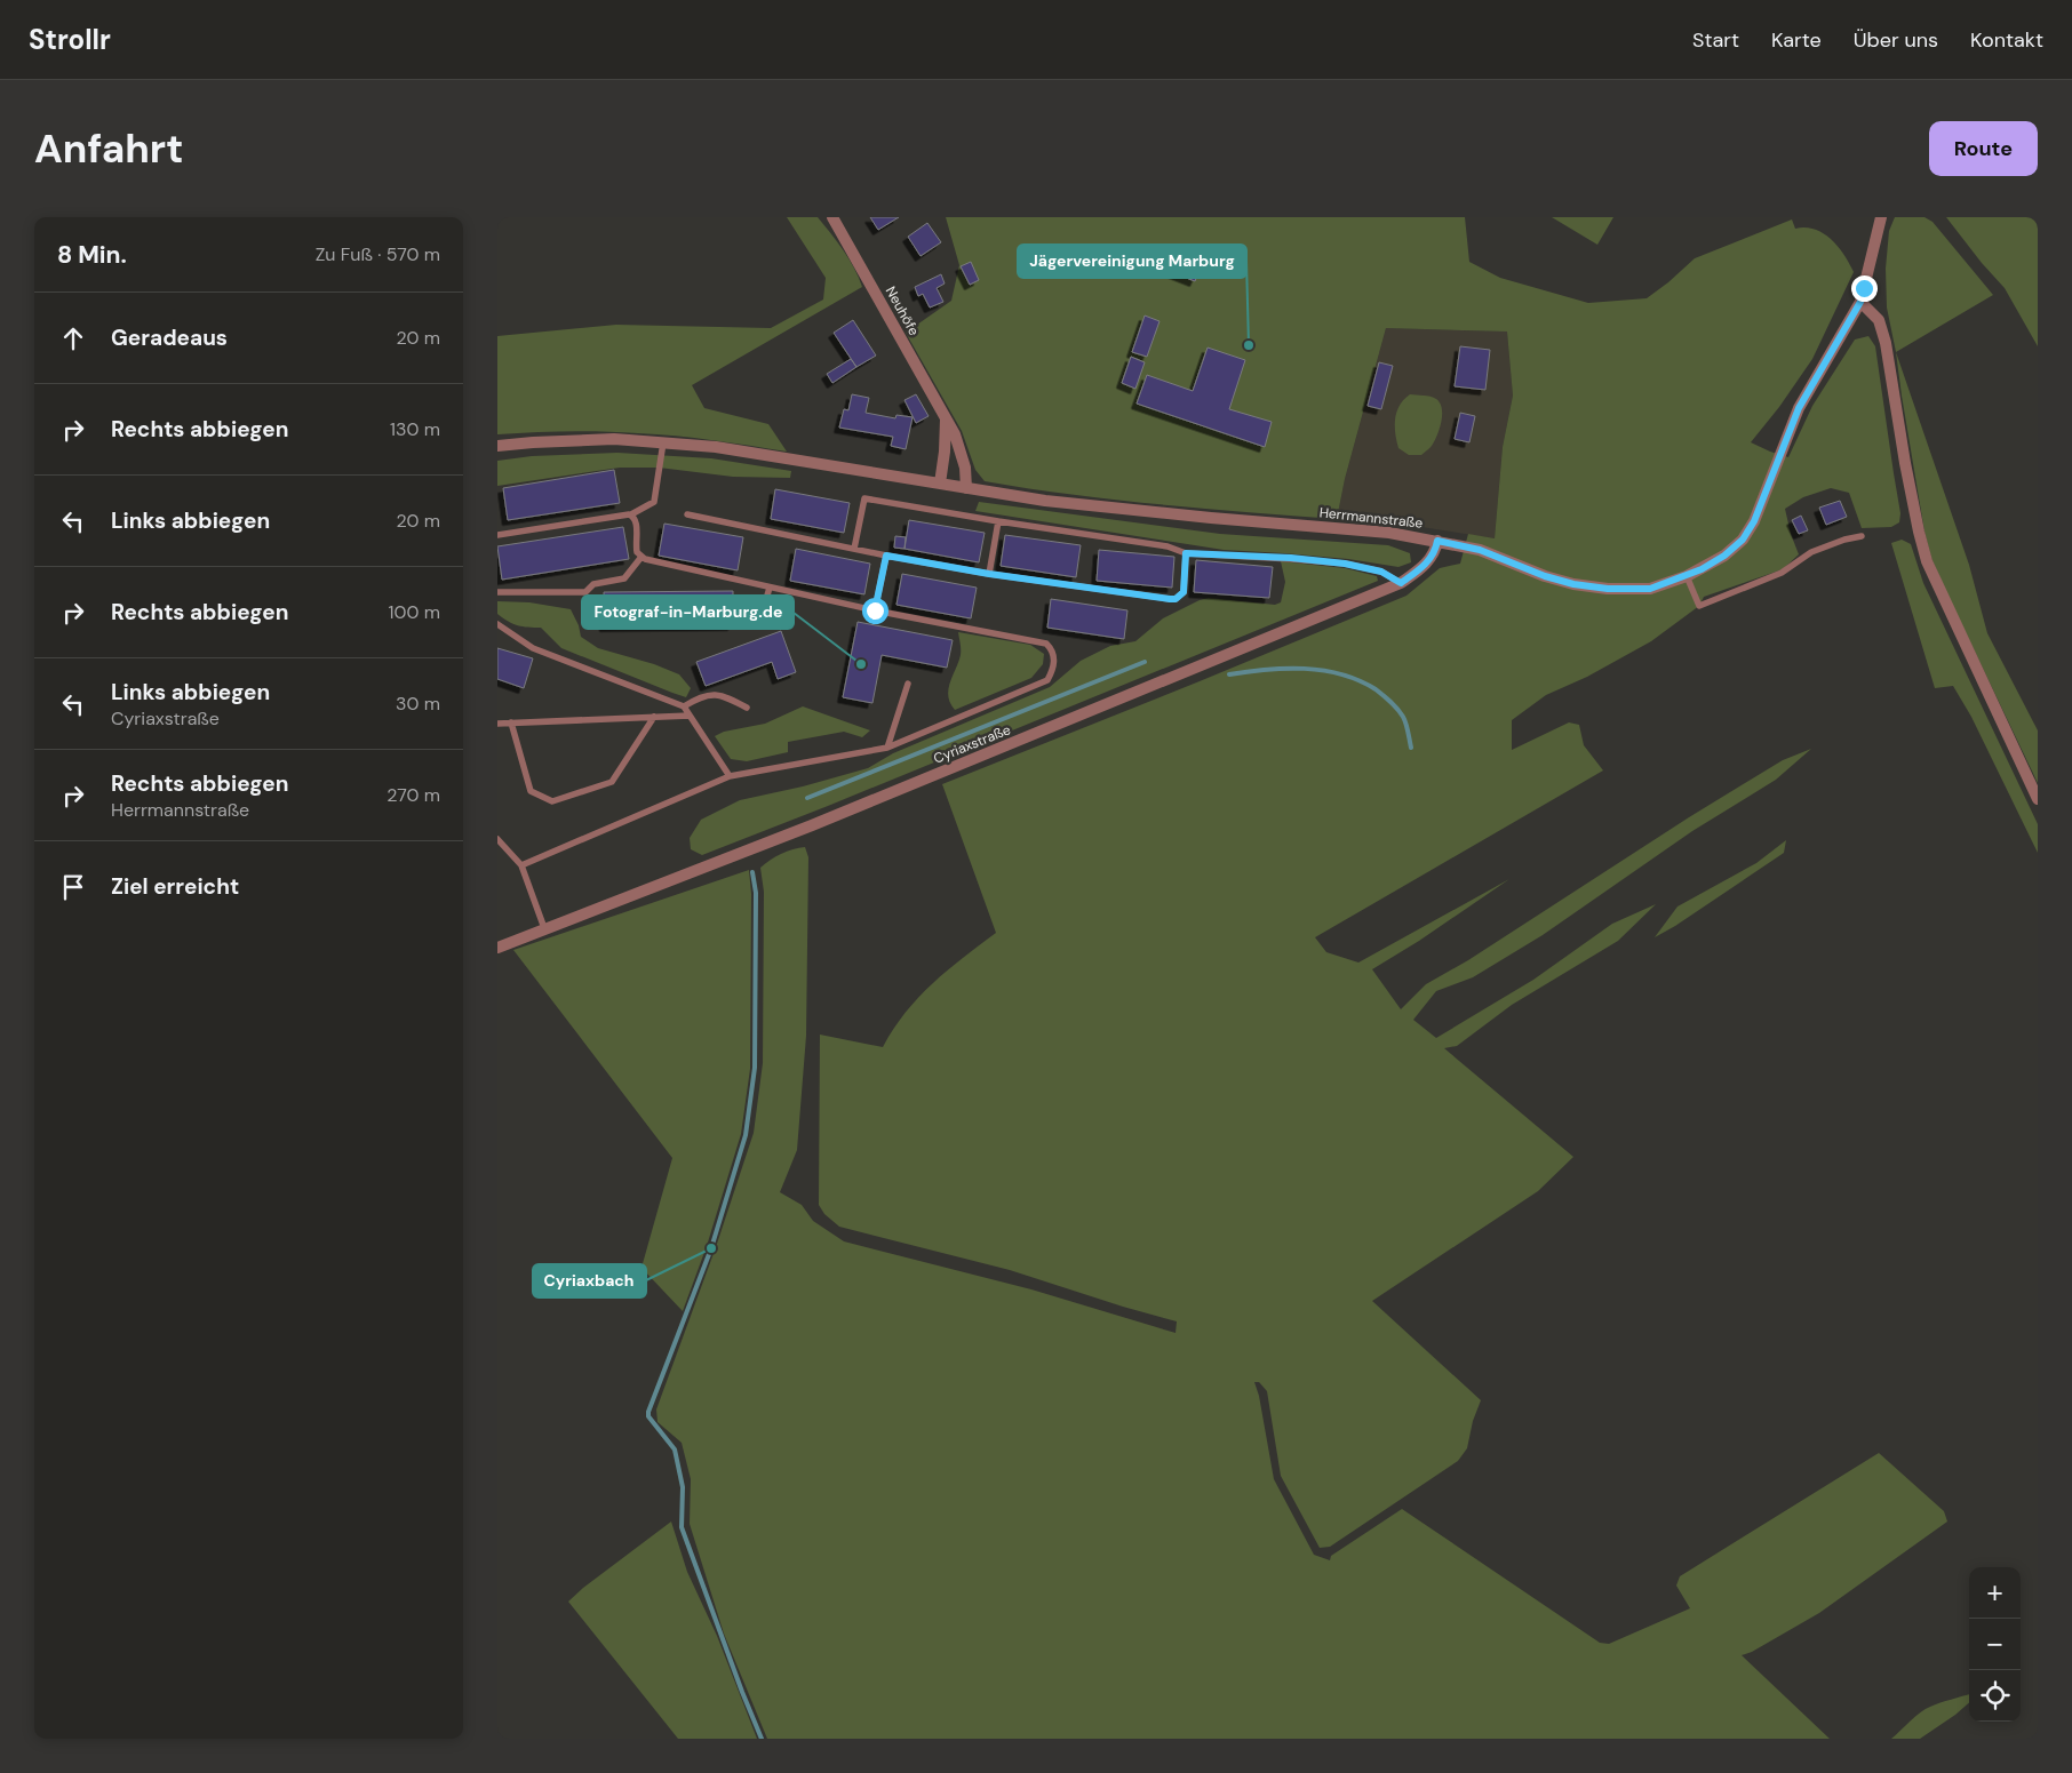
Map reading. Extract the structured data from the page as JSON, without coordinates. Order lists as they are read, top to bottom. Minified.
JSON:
{"streets":{"street":["Neuhöfe","Herrmannstraße","Cyriaxstraße"]},"crossings":[["Neuhöfe","Herrmannstraße"],["Herrmannstraße","Cyriaxstraße"]],"places":["Jägervereinigung Marburg","Fotograf-in-Marburg.de","Cyriaxbach"],"page":{"header":"Strollr","nav":["Start","Karte","Über uns","Kontakt"],"buttons":"Route","title":"Anfahrt","heading":["8 Min.","Zu Fuß · 570 m"],"list":[["Geradeaus","20 m"],["Rechts abbiegen","130 m"],["Links abbiegen","20 m"],["Rechts abbiegen","100 m"],["Links abbiegen","Cyriaxstraße","30 m"],["Rechts abbiegen","Herrmannstraße","270 m"],"Ziel erreicht"],"map_buttons":["+","−"]}}
